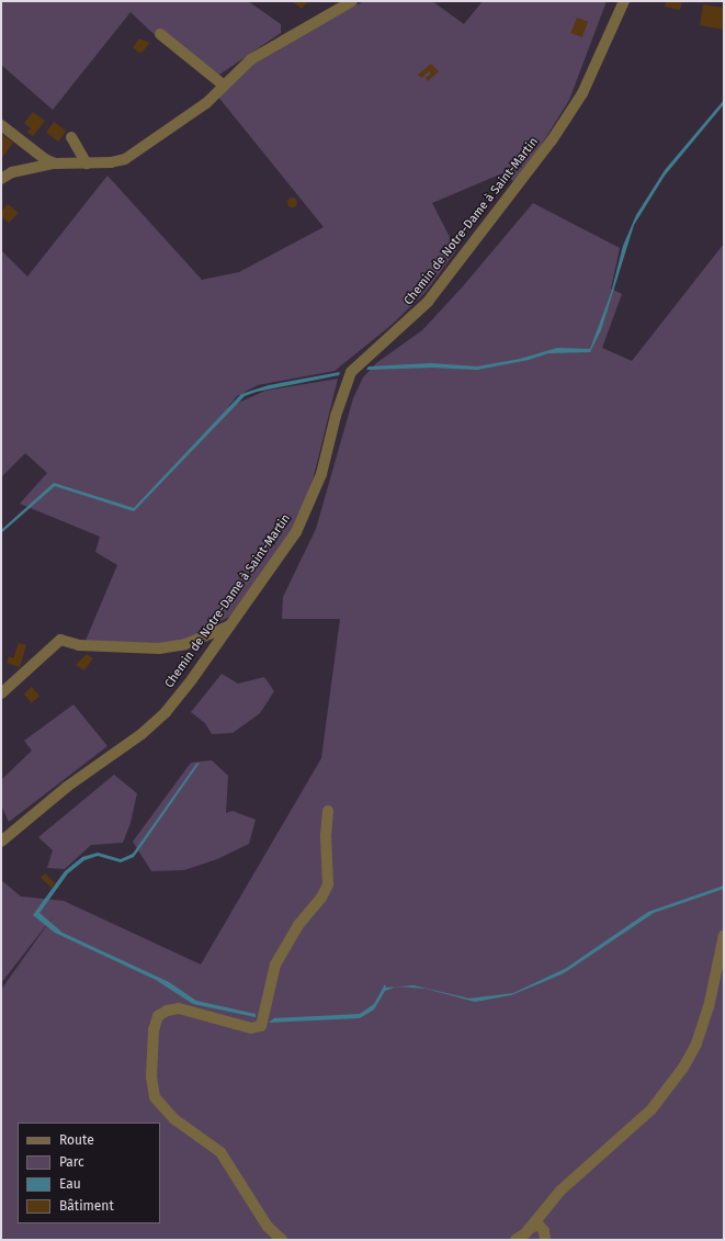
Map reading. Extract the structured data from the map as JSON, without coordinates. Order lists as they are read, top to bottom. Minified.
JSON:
{"streets":{"street":["Chemin de Notre-Dame à Saint-Martin"]},"legend":["Route","Parc","Eau","Bâtiment"]}
